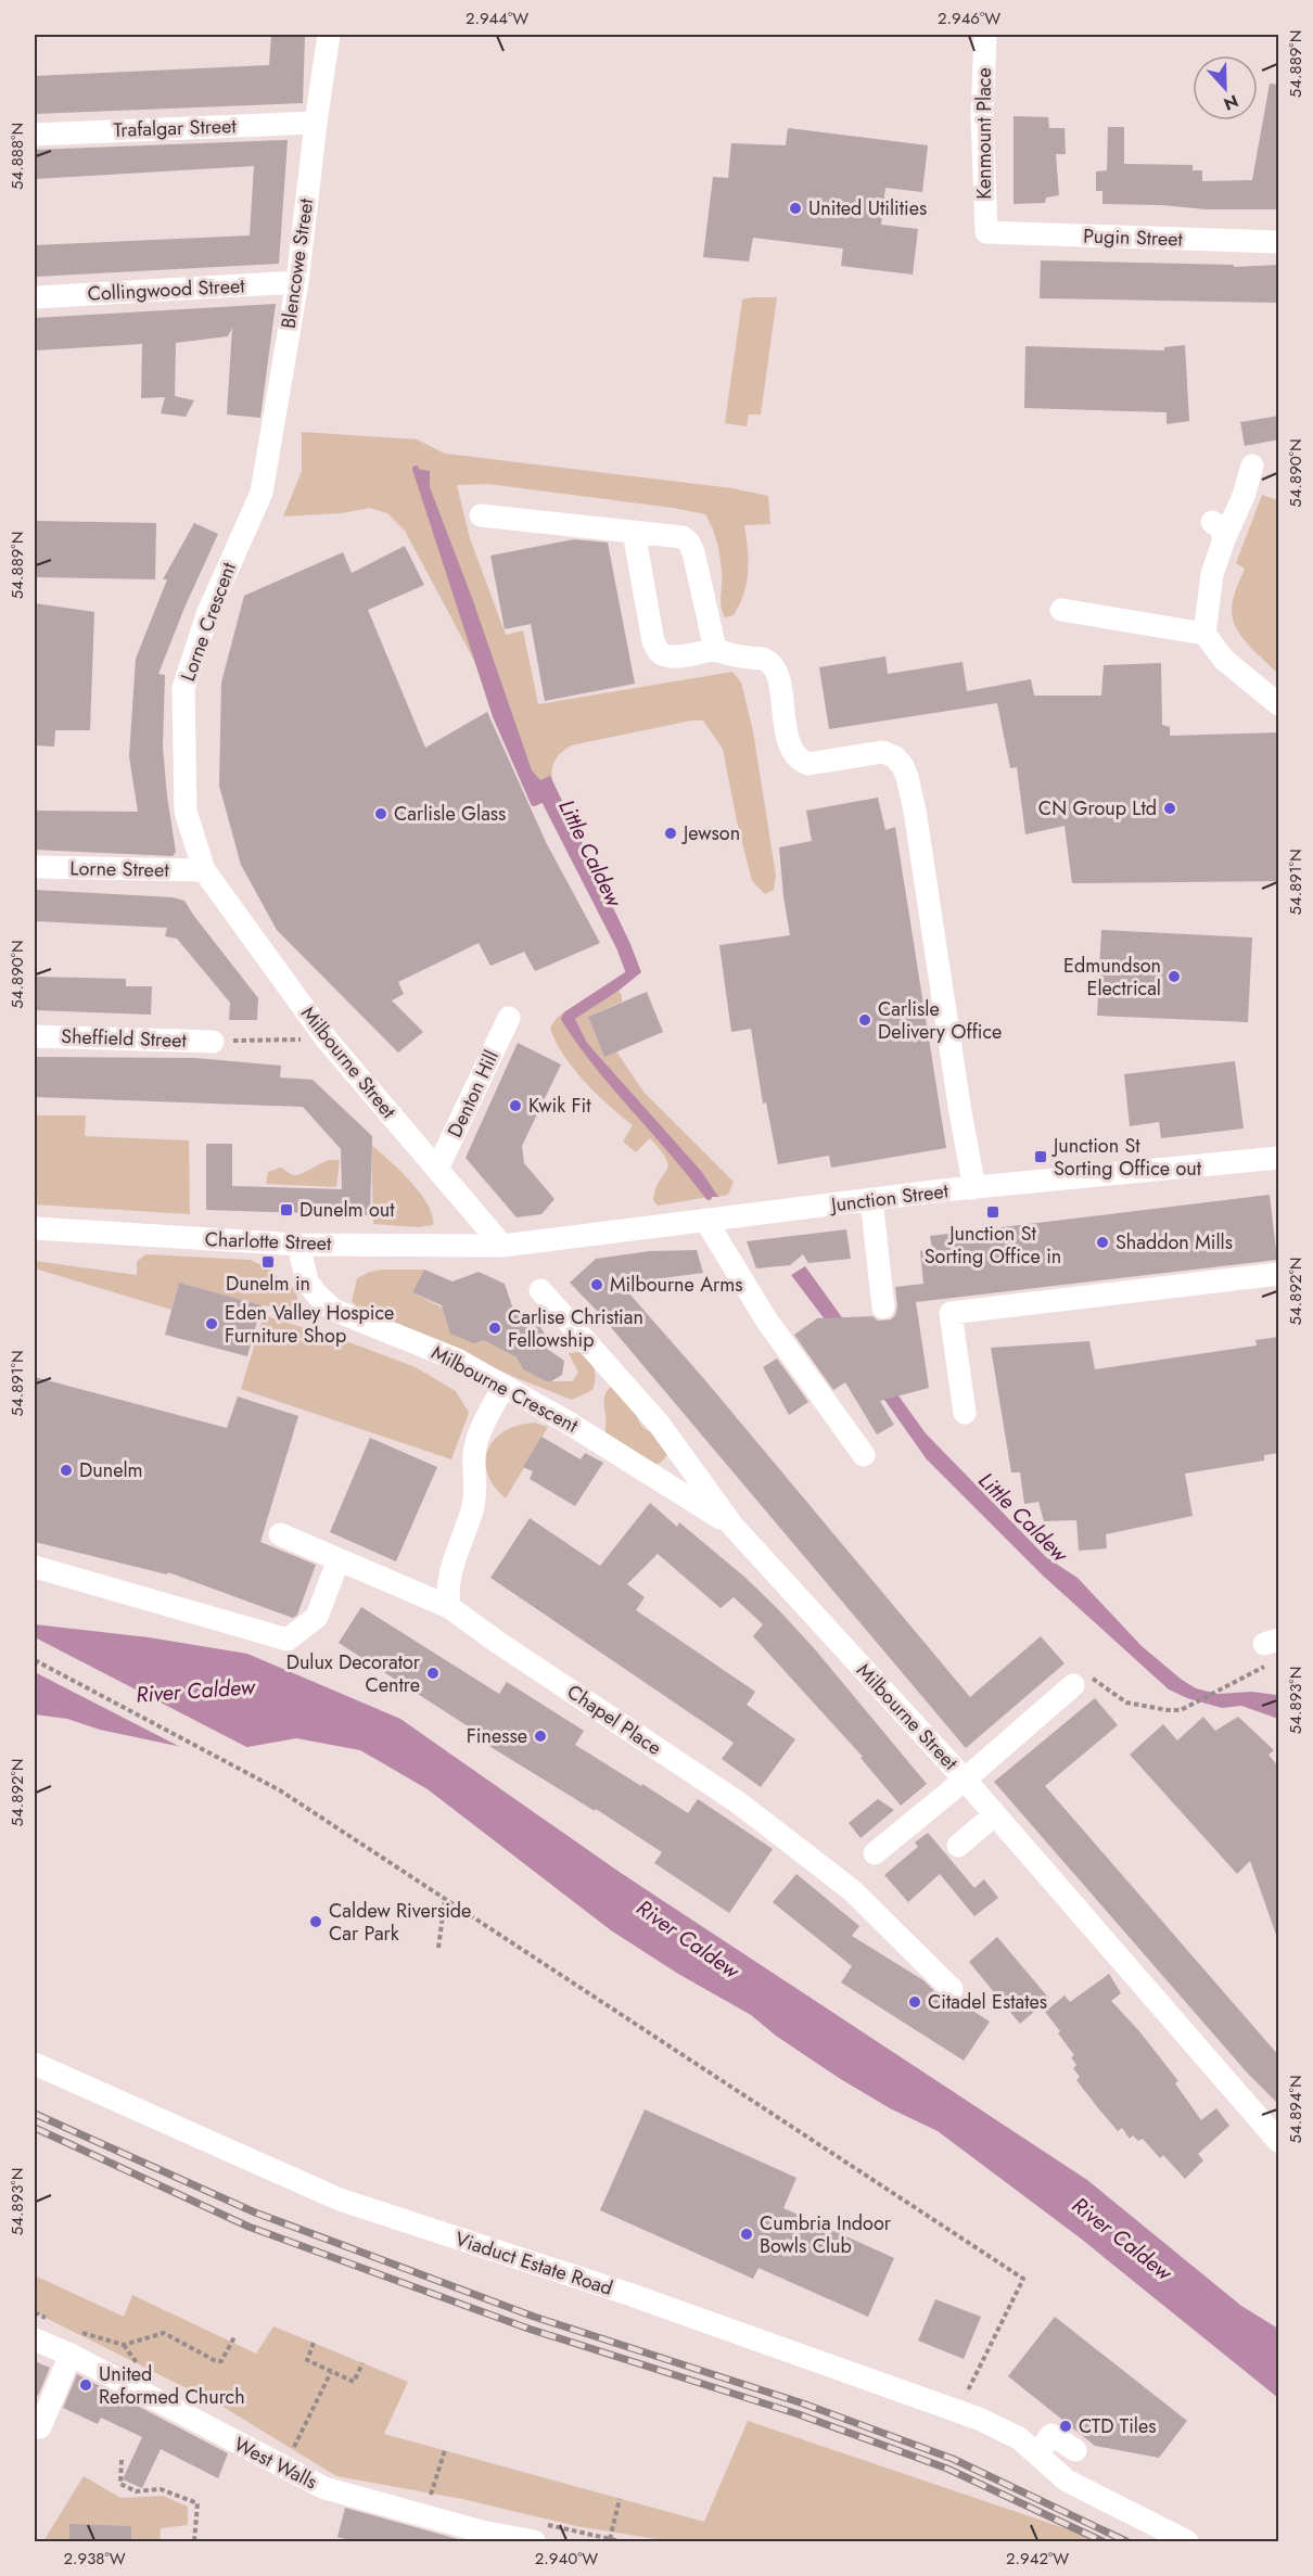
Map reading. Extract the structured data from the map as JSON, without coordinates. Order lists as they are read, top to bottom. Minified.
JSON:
{"streets":{"street":["Trafalgar Street","Kenmount Place","Pugin Street","Blencowe Street","Collingwood Street","Lorne Crescent","Lorne Street","Sheffield Street","Milbourne Street","Denton Hill","Junction Street","Charlotte Street","Milbourne Crescent","Chapel Place","Viaduct Estate Road","West Walls"]},"crossings":[["Trafalgar Street","Blencowe Street"],["Kenmount Place","Pugin Street"],["Blencowe Street","Collingwood Street"],["Blencowe Street","Lorne Crescent"],["Lorne Crescent","Lorne Street"],["Lorne Crescent","Milbourne Street"],["Lorne Street","Milbourne Street"],["Milbourne Street","Denton Hill"],["Milbourne Street","Junction Street"],["Milbourne Street","Charlotte Street"],["Milbourne Street","Milbourne Crescent"],["Junction Street","Charlotte Street"],["Charlotte Street","Milbourne Crescent"]],"water":["Little Caldew","River Caldew"],"places":{"other":["United Utilities","CN Group Ltd","Carlisle Glass","Jewson","Edmundson Electrical","Carlisle Delivery Office","Kwik Fit","Shaddon Mills","Milbourne Arms","Eden Valley Hospice Furniture Shop","Carlise Christian Fellowship","Dunelm","Dulux Decorator Centre","Finesse","Caldew Riverside Car Park","Citadel Estates","Cumbria Indoor Bowls Club","United Reformed Church","CTD Tiles"],"transit":["Junction St Sorting Office out","Dunelm out","Junction St Sorting Office in","Dunelm in"]},"north":"bottom","coordinates":["2.944°W","2.946°W","54.889°N","54.888°N","54.890°N","54.891°N","54.892°N","54.893°N","54.894°N","2.938°W","2.940°W","2.942°W"]}
